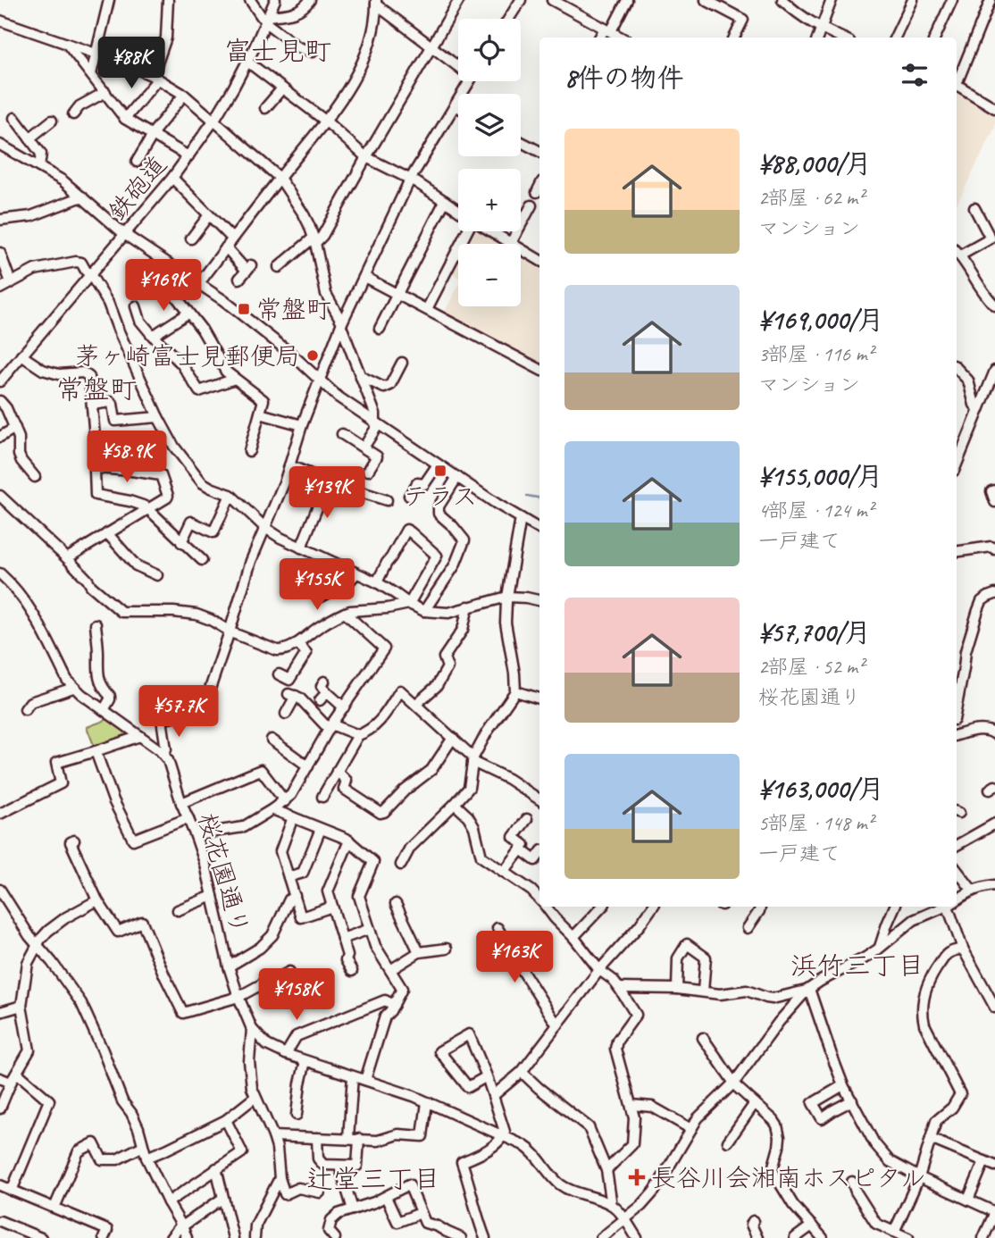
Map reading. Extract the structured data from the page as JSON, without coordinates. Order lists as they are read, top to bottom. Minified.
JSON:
{"streets":{"street":["鉄砲道","桜花園通り"]},"districts":["富士見町","常盤町","浜竹三丁目","辻堂三丁目"],"places":{"transit":["常盤町","テラス"],"other":["茅ヶ崎富士見郵便局"],"health":["長谷川会湘南ホスピタル"]},"page":{"map_buttons":["+","−"],"price":["¥88K","¥169K","¥58.9K","¥139K","¥155K","¥57.7K","¥163K","¥158K"],"heading":"8件の物件","list":[{"name":"¥88,000/月","note":"2部屋 · 62 m² · マンション"},{"name":"¥169,000/月","note":"3部屋 · 116 m² · マンション"},{"name":"¥155,000/月","note":"4部屋 · 124 m² · 一戸建て"},{"name":"¥57,700/月","note":"2部屋 · 52 m² · 桜花園通り"},{"name":"¥163,000/月","note":"5部屋 · 148 m² · 一戸建て"}]}}
